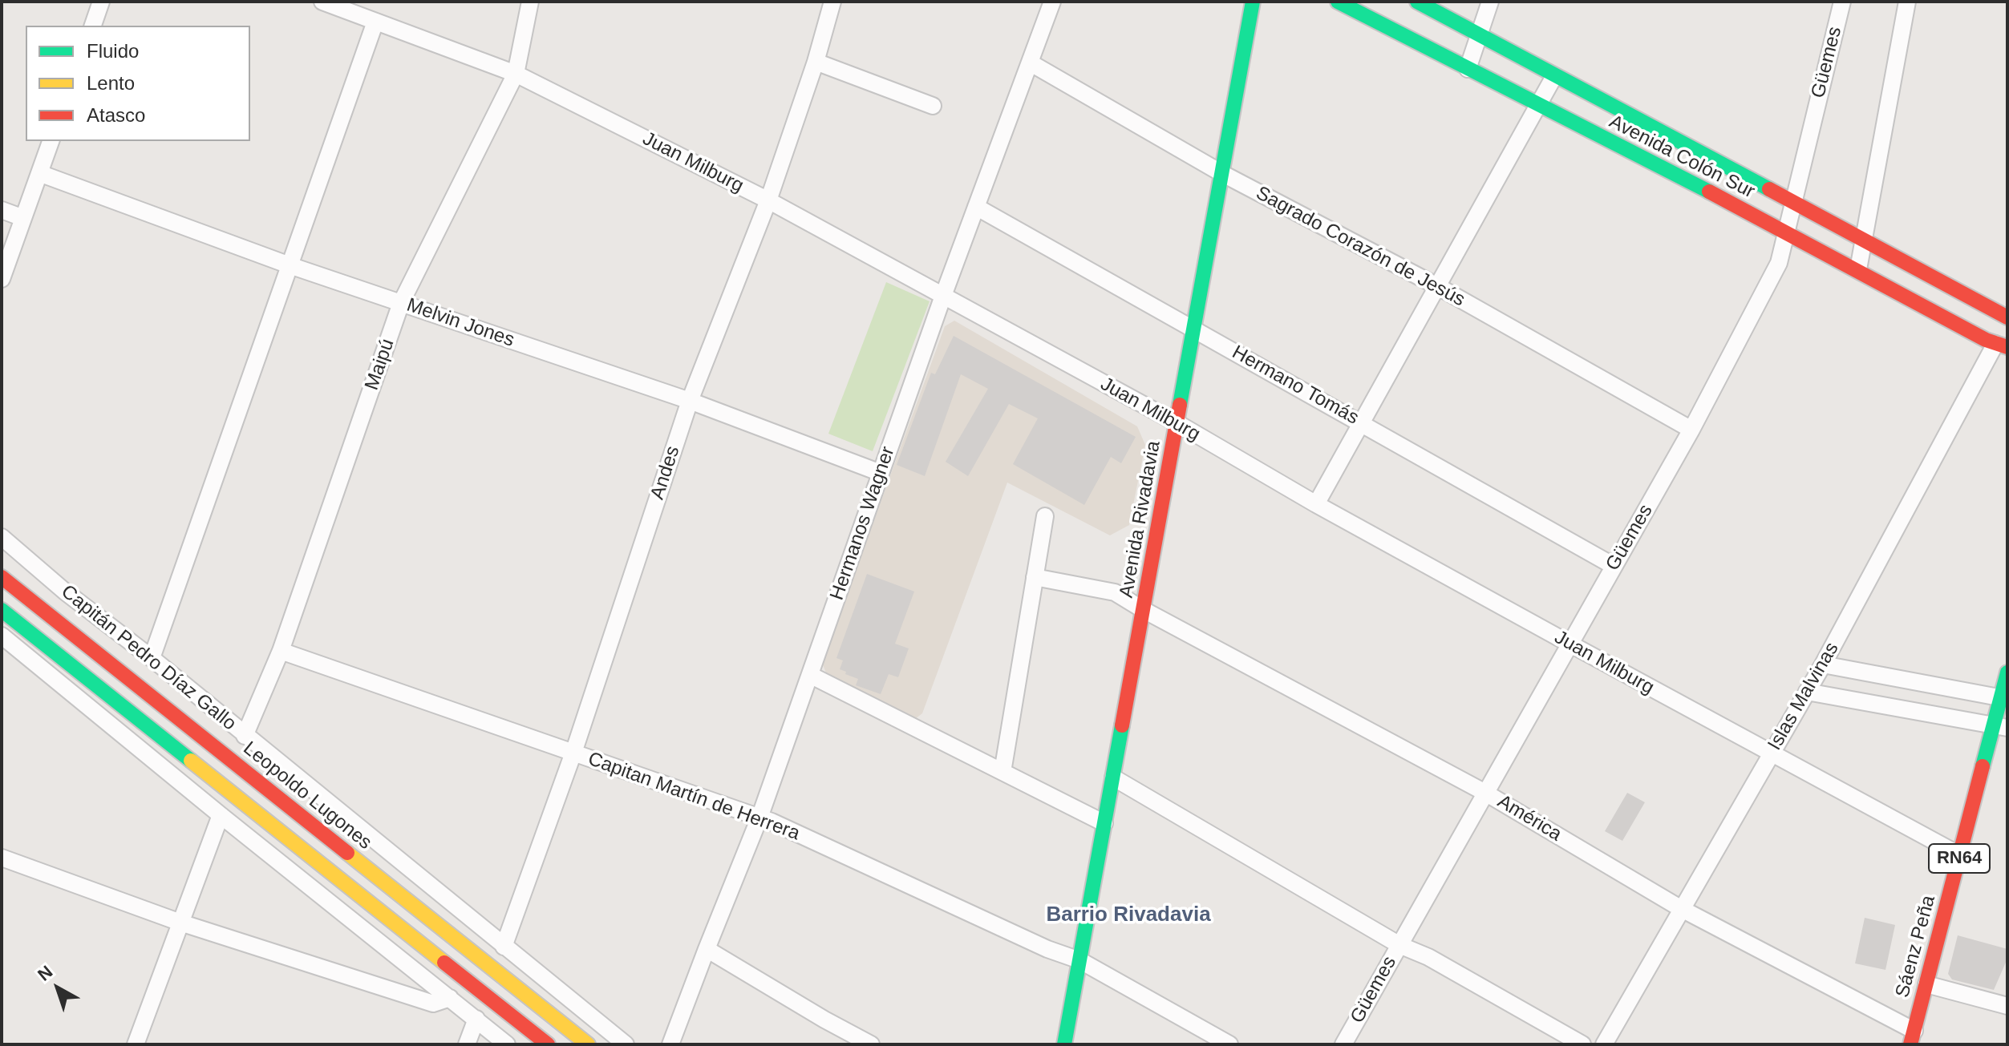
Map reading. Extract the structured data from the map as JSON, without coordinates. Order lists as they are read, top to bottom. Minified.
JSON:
{"streets":{"main road":["Avenida Colón Sur","Avenida Rivadavia","Leopoldo Lugones","RN64","Sáenz Peña"],"street":["Güemes","Juan Milburg","Sagrado Corazón de Jesús","Melvin Jones","Maipú","Hermano Tomás","Andes","Hermanos Wagner","Capitán Pedro Díaz Gallo","Islas Malvinas","Capitan Martín de Herrera","América"]},"crossings":[["Güemes","Avenida Colón Sur"],["Güemes","Juan Milburg"],["Güemes","Sagrado Corazón de Jesús"],["Güemes","Hermano Tomás"],["Güemes","América"],["Avenida Colón Sur","Islas Malvinas"],["Juan Milburg","Maipú"],["Juan Milburg","Andes"],["Juan Milburg","Avenida Rivadavia"],["Juan Milburg","Hermanos Wagner"],["Juan Milburg","Islas Malvinas"],["Juan Milburg","Sáenz Peña"],["Sagrado Corazón de Jesús","Avenida Rivadavia"],["Sagrado Corazón de Jesús","Hermanos Wagner"],["Melvin Jones","Maipú"],["Melvin Jones","Andes"],["Melvin Jones","Hermanos Wagner"],["Maipú","Capitán Pedro Díaz Gallo"],["Maipú","Capitan Martín de Herrera"],["Hermano Tomás","Avenida Rivadavia"],["Hermano Tomás","Hermanos Wagner"],["Andes","Capitán Pedro Díaz Gallo"],["Andes","Capitan Martín de Herrera"],["Avenida Rivadavia","Capitan Martín de Herrera"],["Avenida Rivadavia","América"],["Hermanos Wagner","Capitan Martín de Herrera"],["Islas Malvinas","América"],["América","Sáenz Peña"]],"districts":["Barrio Rivadavia"],"legend":["Fluido","Lento","Atasco"],"north":"top left"}
